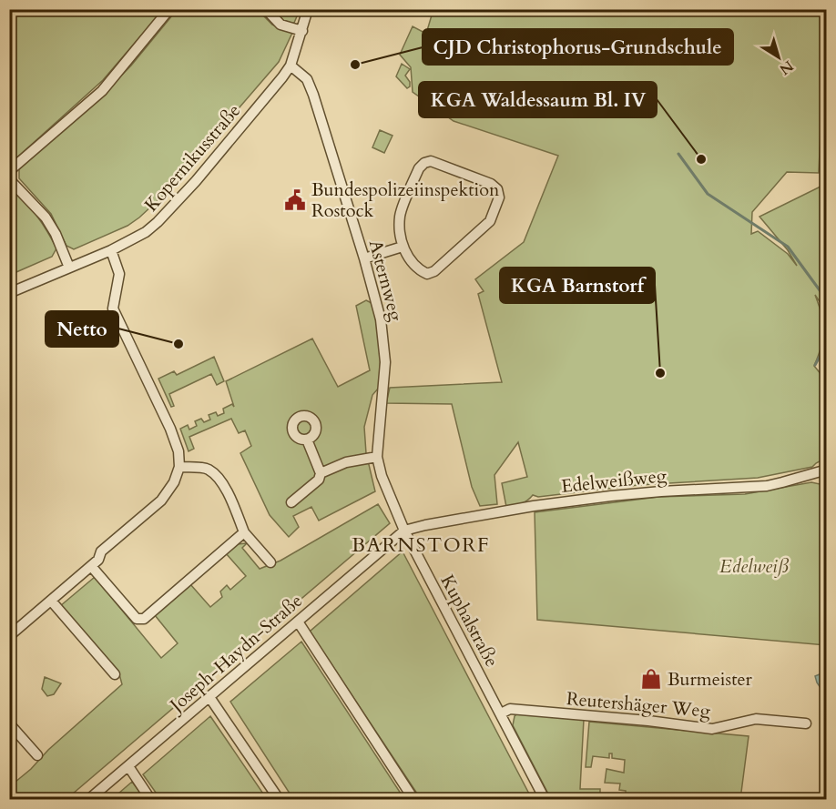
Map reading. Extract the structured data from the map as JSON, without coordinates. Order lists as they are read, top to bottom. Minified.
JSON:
{"streets":{"street":["Kopernikusstraße","Asternweg","Edelweißweg","Kuphalstraße","Joseph-Haydn-Straße","Reutershäger Weg"]},"crossings":[["Kopernikusstraße","Asternweg"],["Asternweg","Kuphalstraße"],["Edelweißweg","Kuphalstraße"],["Edelweißweg","Joseph-Haydn-Straße"],["Kuphalstraße","Joseph-Haydn-Straße"],["Kuphalstraße","Reutershäger Weg"]],"districts":["BARNSTORF"],"parks":["Edelweiß"],"places":{"other":["CJD Christophorus-Grundschule","KGA Waldessaum Bl. IV","Netto","KGA Barnstorf"],"public building":["Bundespolizeiinspektion Rostock"],"shop":["Burmeister"]},"north":"bottom right"}
